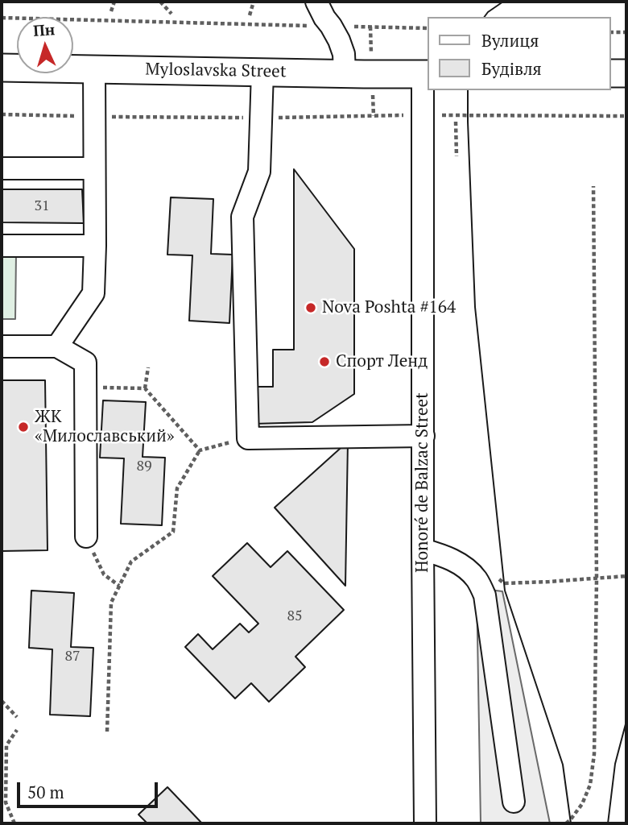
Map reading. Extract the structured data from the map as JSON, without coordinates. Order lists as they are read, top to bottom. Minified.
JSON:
{"streets":{"main road":["Myloslavska Street"],"street":["Honoré de Balzac Street"]},"crossings":[["Myloslavska Street","Honoré de Balzac Street"]],"places":["Nova Poshta #164","Спорт Ленд","ЖК «Милославський»"],"house_numbers":["31","89","85","87"],"legend":["Вулиця","Будівля"],"scale_bar":"50 m","north":"top"}
